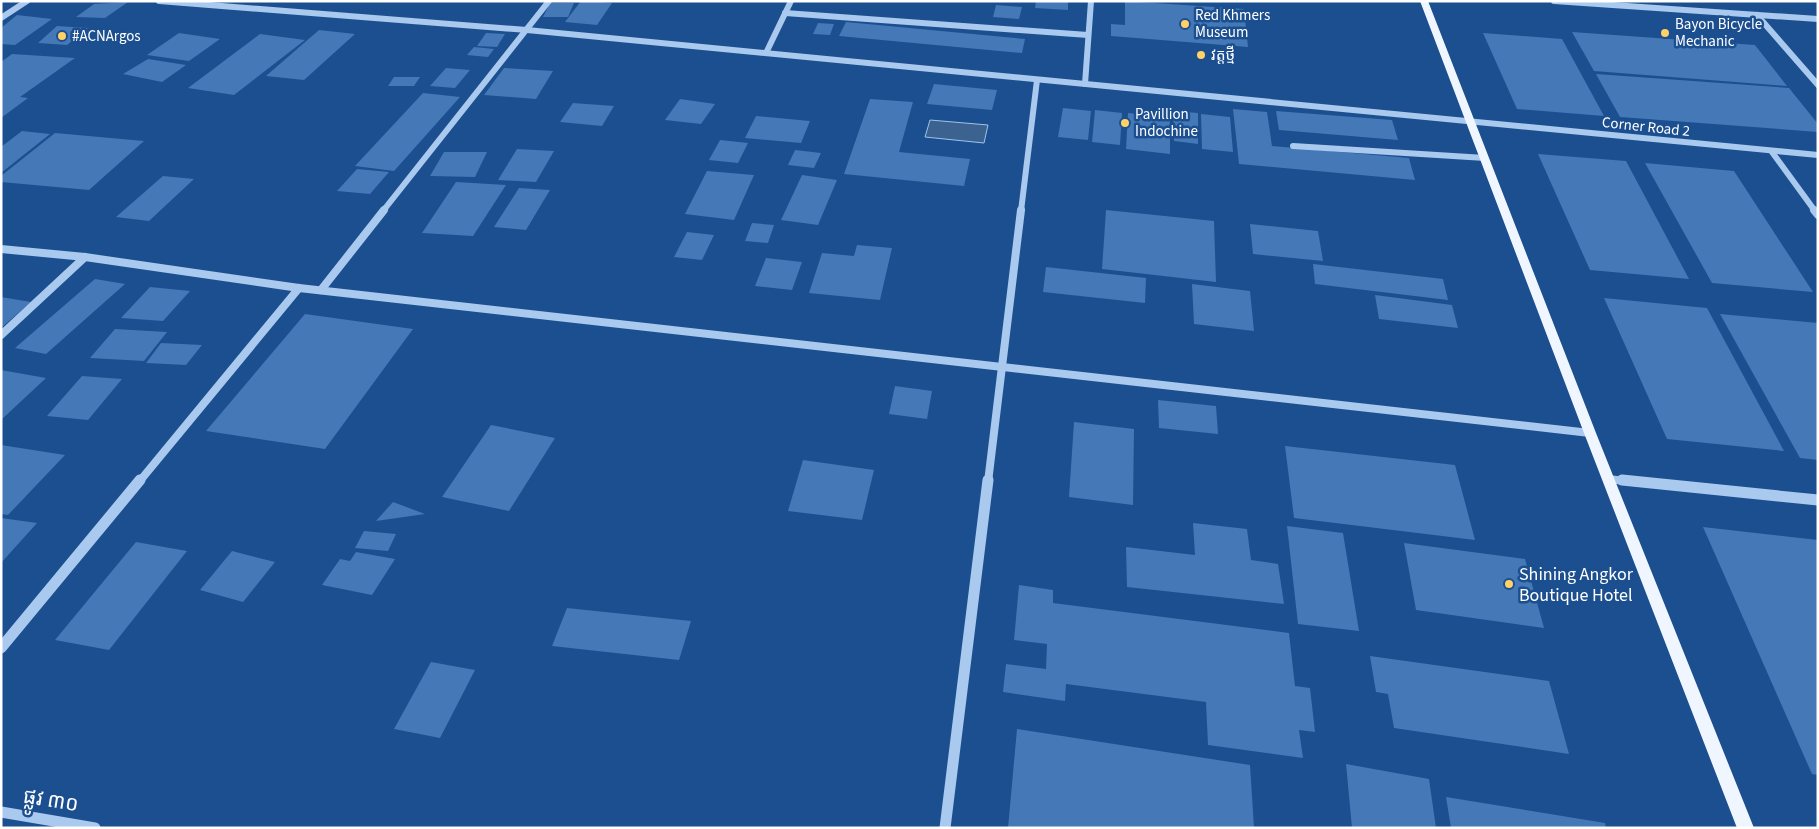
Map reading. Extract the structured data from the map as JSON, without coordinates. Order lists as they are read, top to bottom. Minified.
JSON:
{"streets":{"street":["Corner Road 2","ផ្លូវ ៣០"]},"places":["Red Khmers Museum","Bayon Bicycle Mechanic","#ACNArgos","វត្តថ្មី","Pavillion Indochine","Shining Angkor Boutique Hotel"]}
